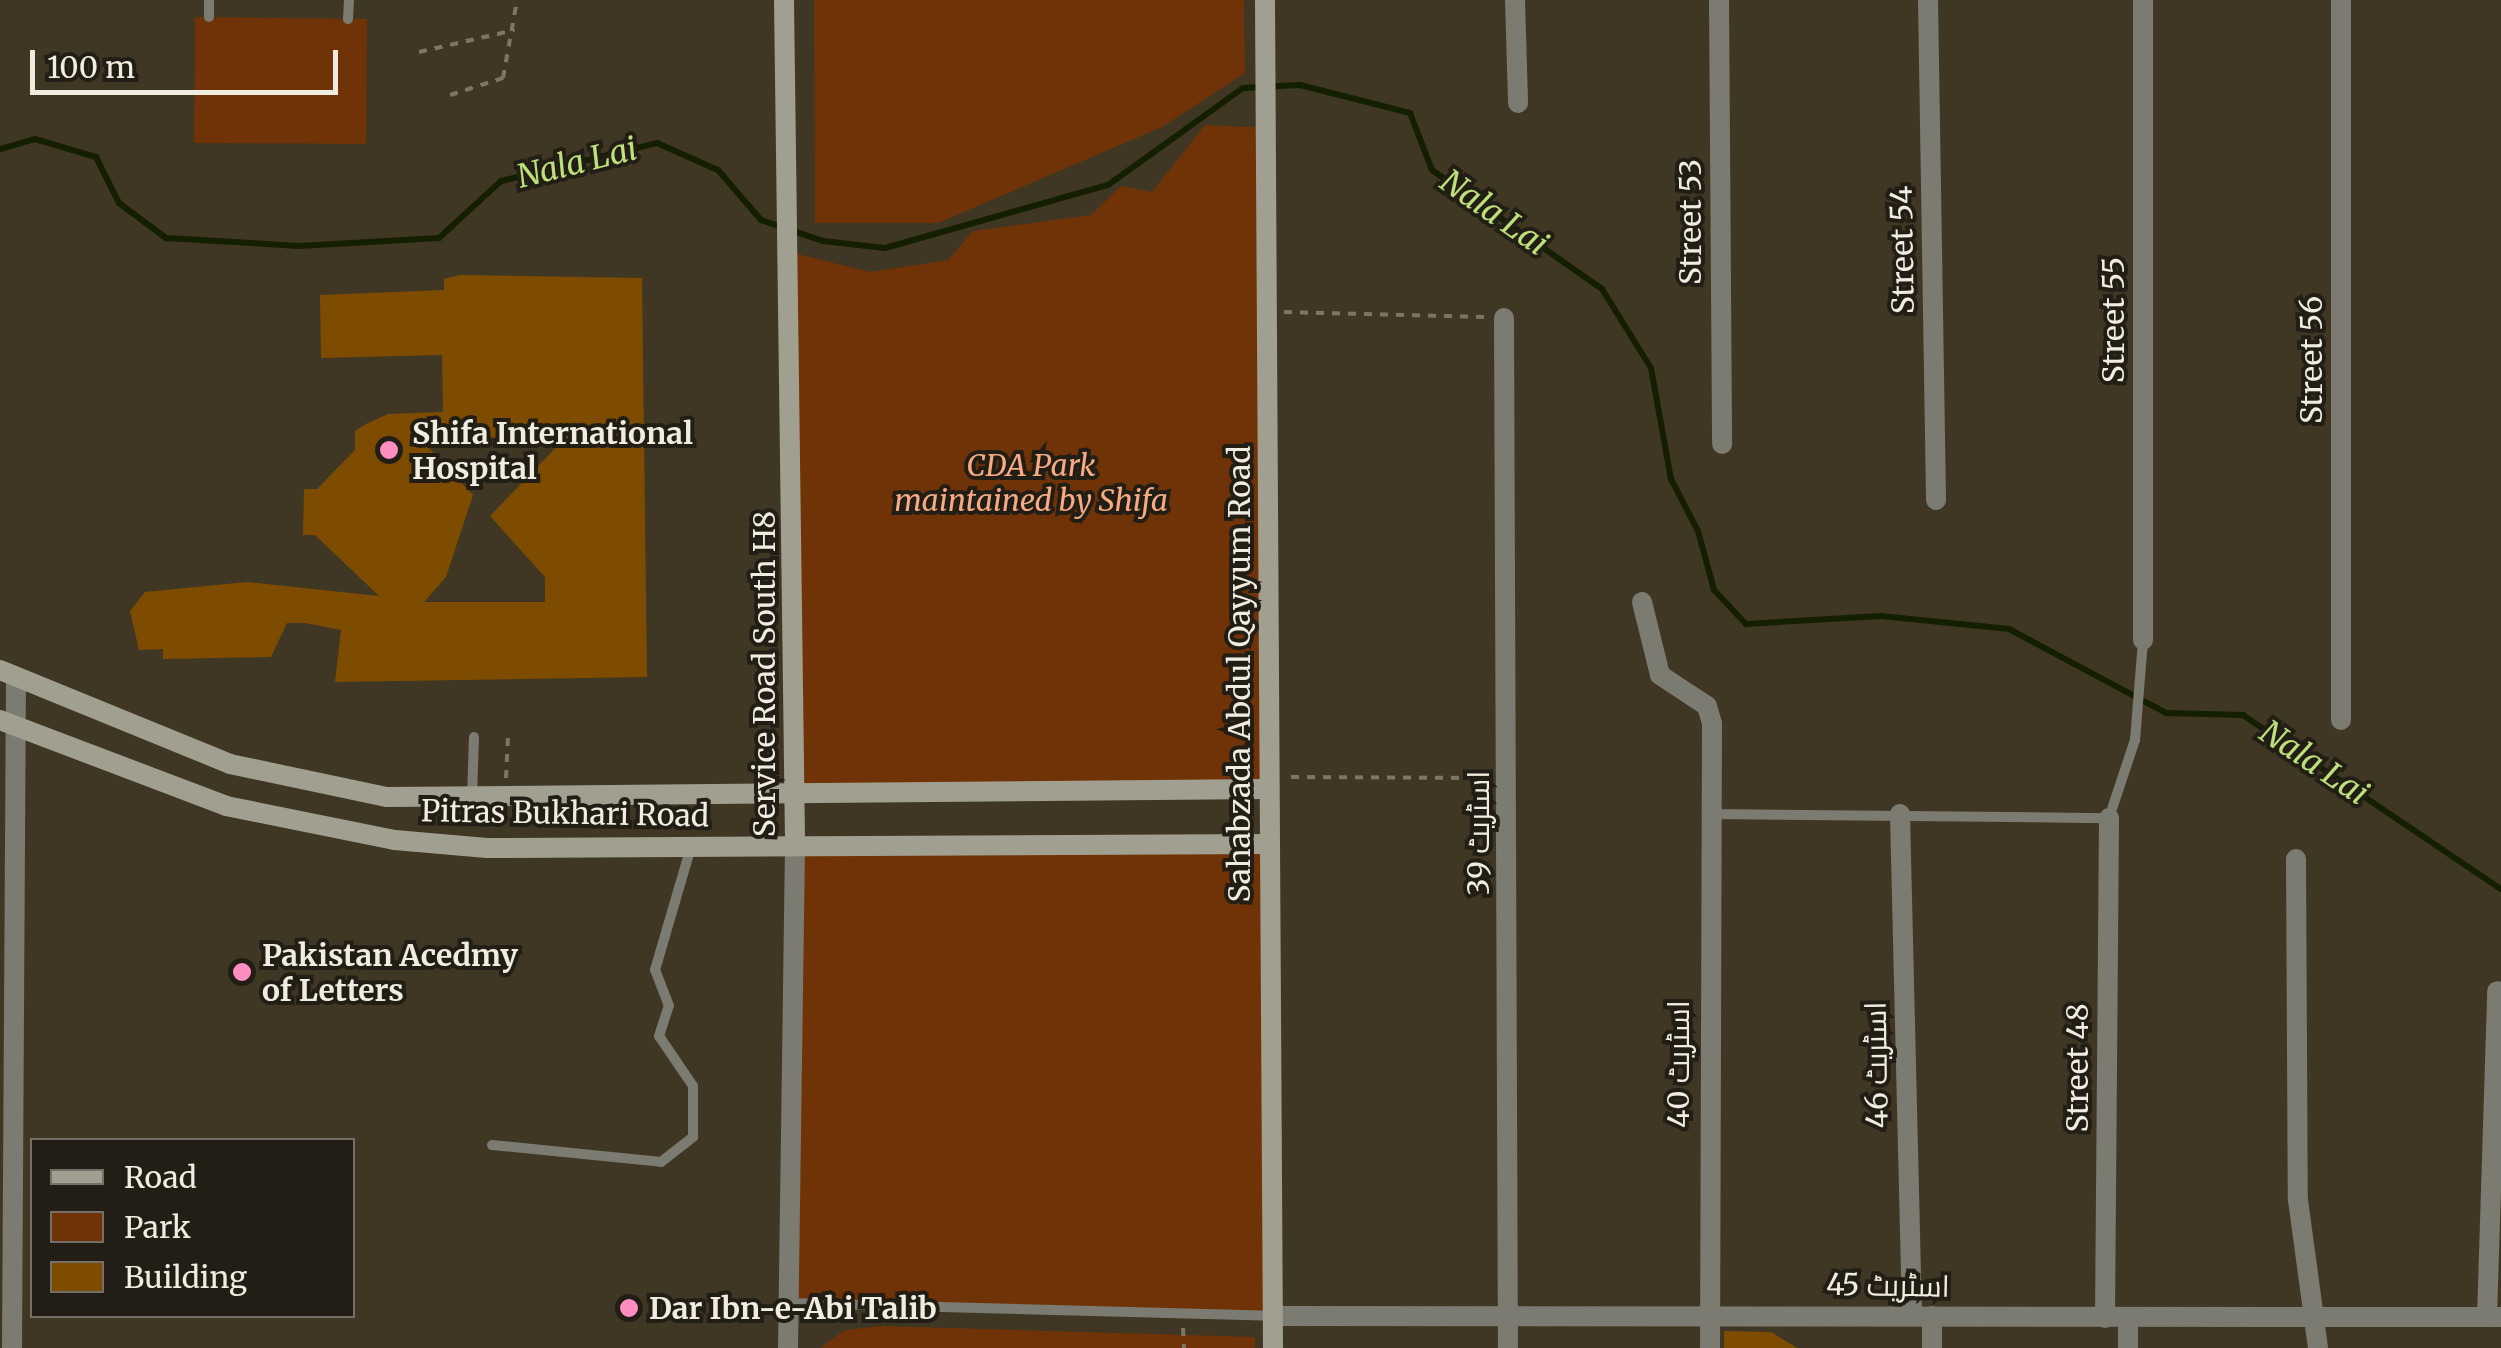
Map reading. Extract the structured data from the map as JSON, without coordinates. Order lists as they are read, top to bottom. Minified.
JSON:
{"streets":{"street":["Street 53","Street 54","Street 55","Street 56","Service Road South H8","Sahabzada Abdul Qayyum Road","Pitras Bukhari Road","اسٹریٹ 39","اسٹریٹ 40","اسٹریٹ 46","Street 48","اسٹریٹ 45"]},"crossings":[["Service Road South H8","Pitras Bukhari Road"],["Sahabzada Abdul Qayyum Road","Pitras Bukhari Road"],["Sahabzada Abdul Qayyum Road","اسٹریٹ 45"],["اسٹریٹ 39","اسٹریٹ 45"],["اسٹریٹ 40","اسٹریٹ 45"],["اسٹریٹ 46","اسٹریٹ 45"],["Street 48","اسٹریٹ 45"]],"water":["Nala Lai"],"parks":["CDA Park maintained by Shifa"],"places":["Shifa International Hospital","Pakistan Acedmy of Letters","Dar Ibn-e-Abi Talib"],"legend":["Road","Park","Building"],"scale_bar":"100 m"}
